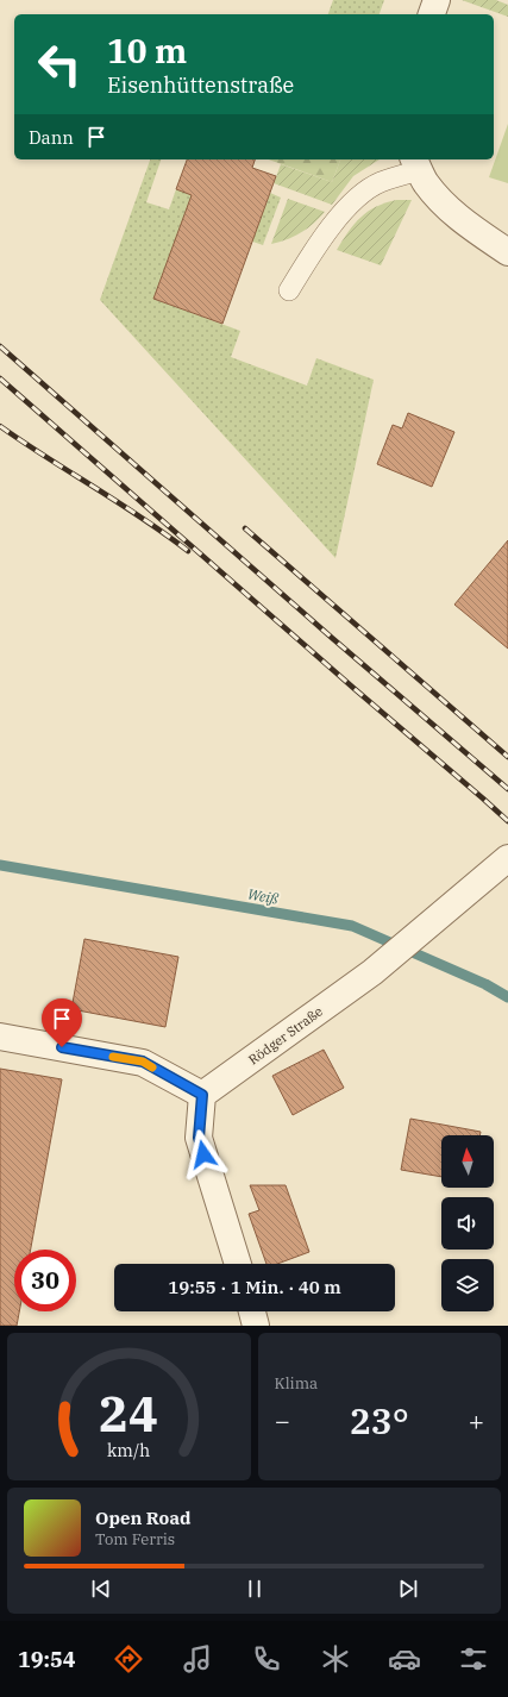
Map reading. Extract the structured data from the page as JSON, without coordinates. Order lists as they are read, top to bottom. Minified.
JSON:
{"streets":{"street":["Rödger Straße"]},"water":["Weiß"],"north":"top","page":{"turn":["10 m","Eisenhüttenstraße"],"then":"Dann","limit":"30","trip":"19:55 · 1 Min. · 40 m","tile":"Klima","heat":["−","23°","+"],"song":["Open Road","Tom Ferris"],"tabs":"19:54","gauge":["24","km/h"]}}
